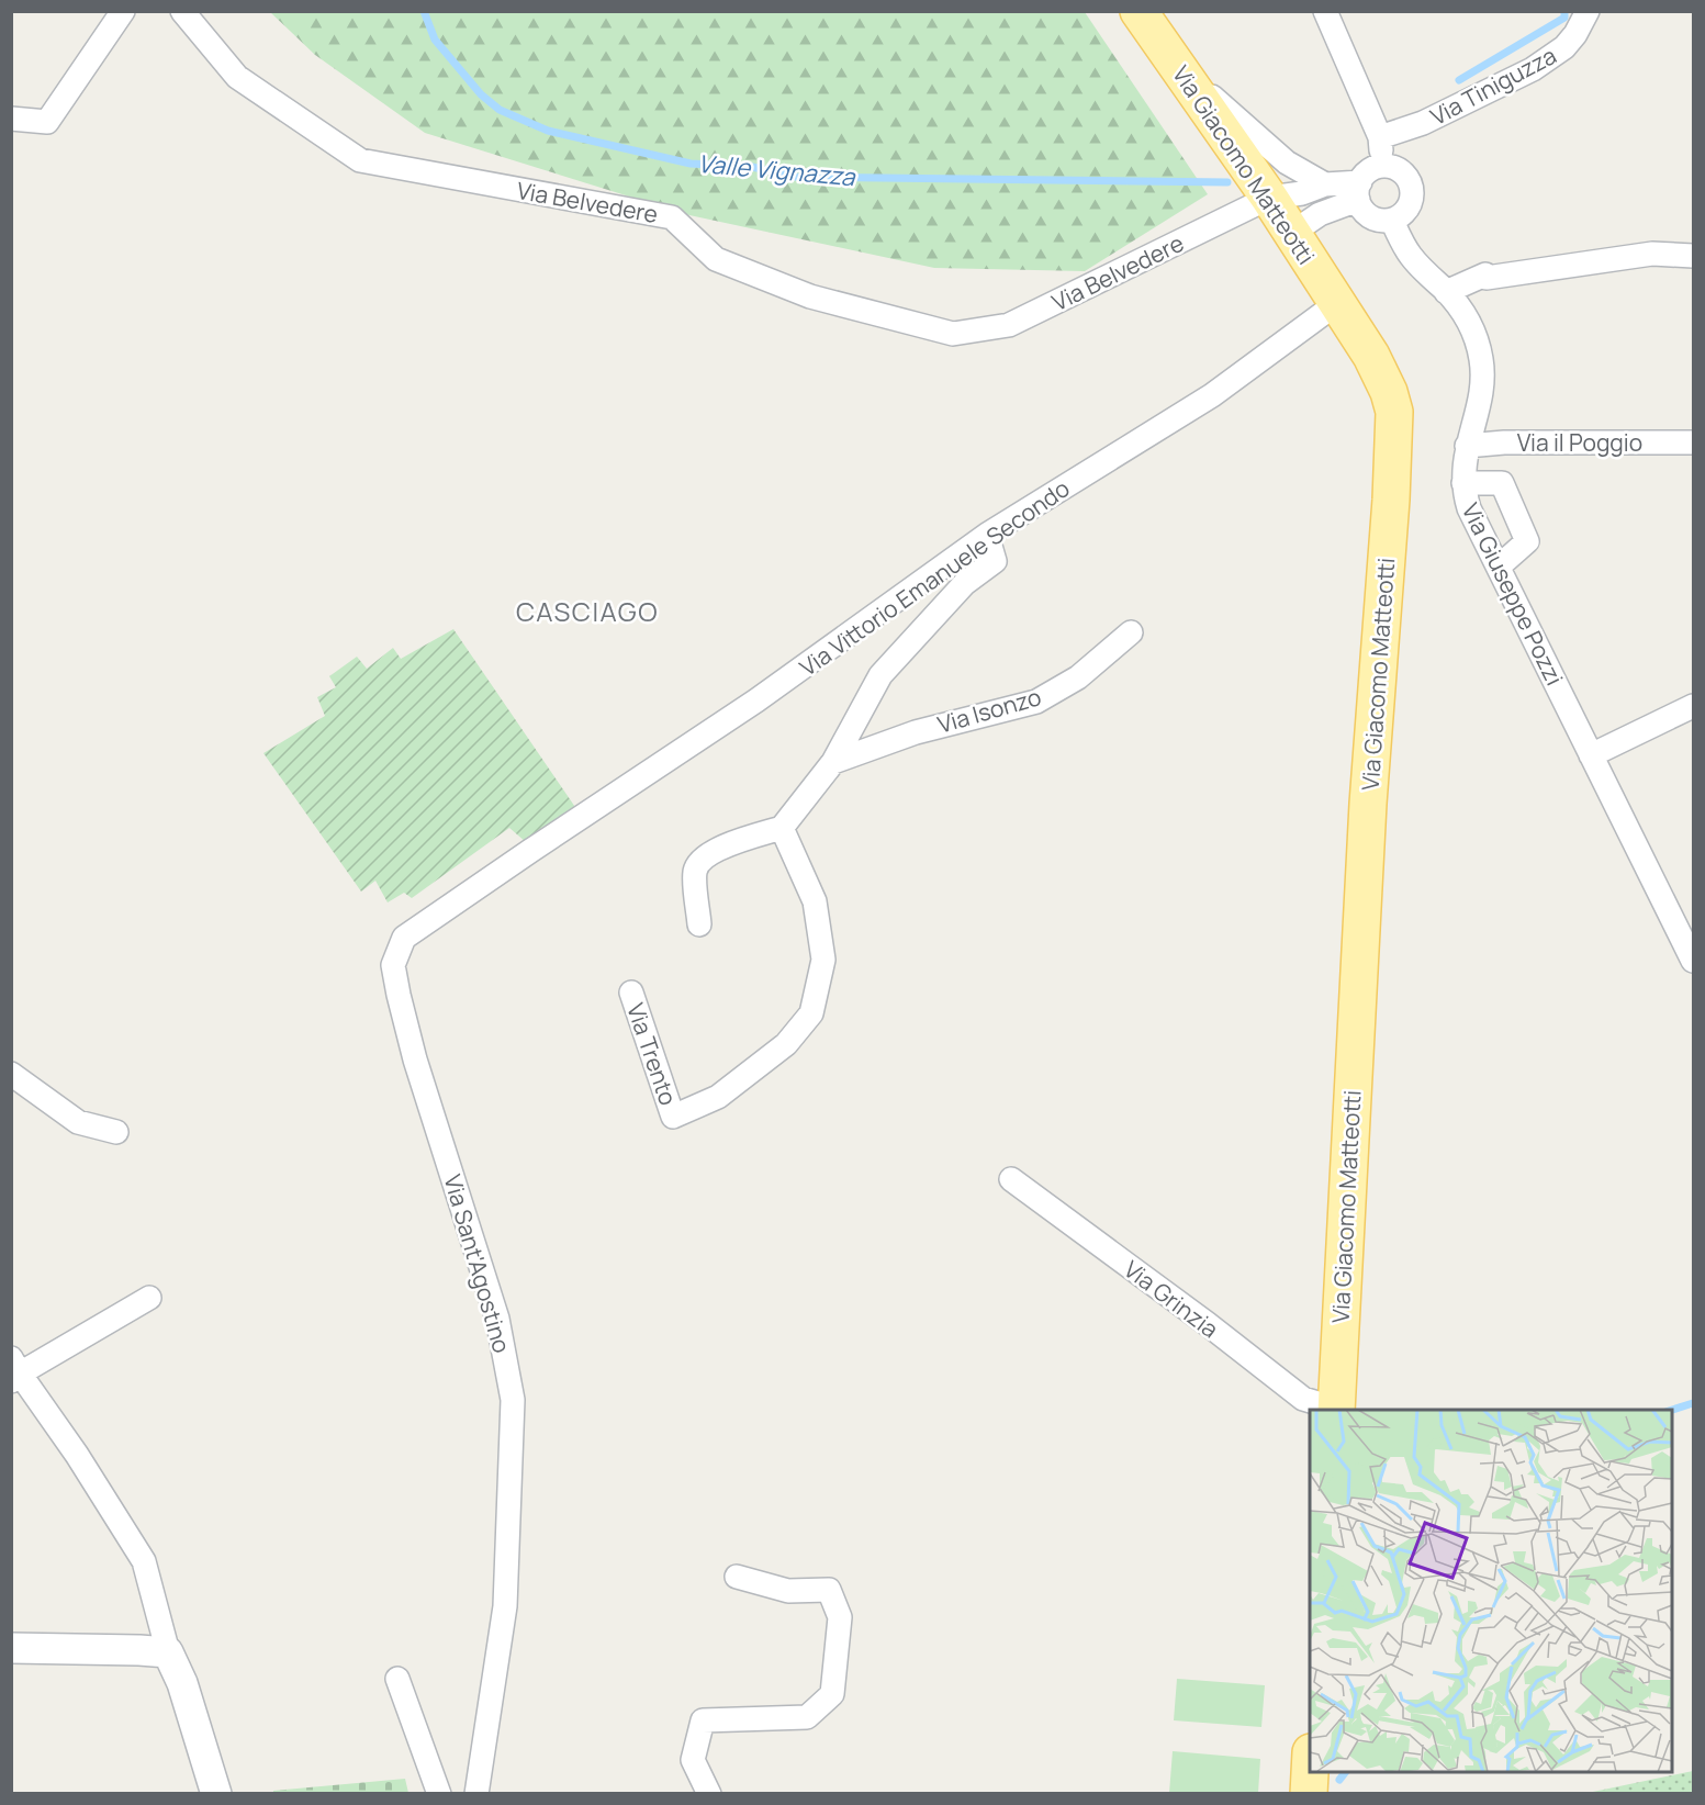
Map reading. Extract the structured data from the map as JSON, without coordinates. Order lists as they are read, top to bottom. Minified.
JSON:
{"streets":{"main road":["Via Giacomo Matteotti"],"street":["Via Tiniguzza","Via Belvedere","Via il Poggio","Via Vittorio Emanuele Secondo","Via Giuseppe Pozzi","Via Isonzo","Via Trento","Via Sant'Agostino","Via Grinzia"]},"crossings":[["Via Giacomo Matteotti","Via Belvedere"],["Via Giacomo Matteotti","Via Vittorio Emanuele Secondo"],["Via Giacomo Matteotti","Via Grinzia"],["Via Belvedere","Via Giuseppe Pozzi"],["Via il Poggio","Via Giuseppe Pozzi"],["Via Vittorio Emanuele Secondo","Via Sant'Agostino"]],"districts":["CASCIAGO"],"water":["Valle Vignazza"]}
